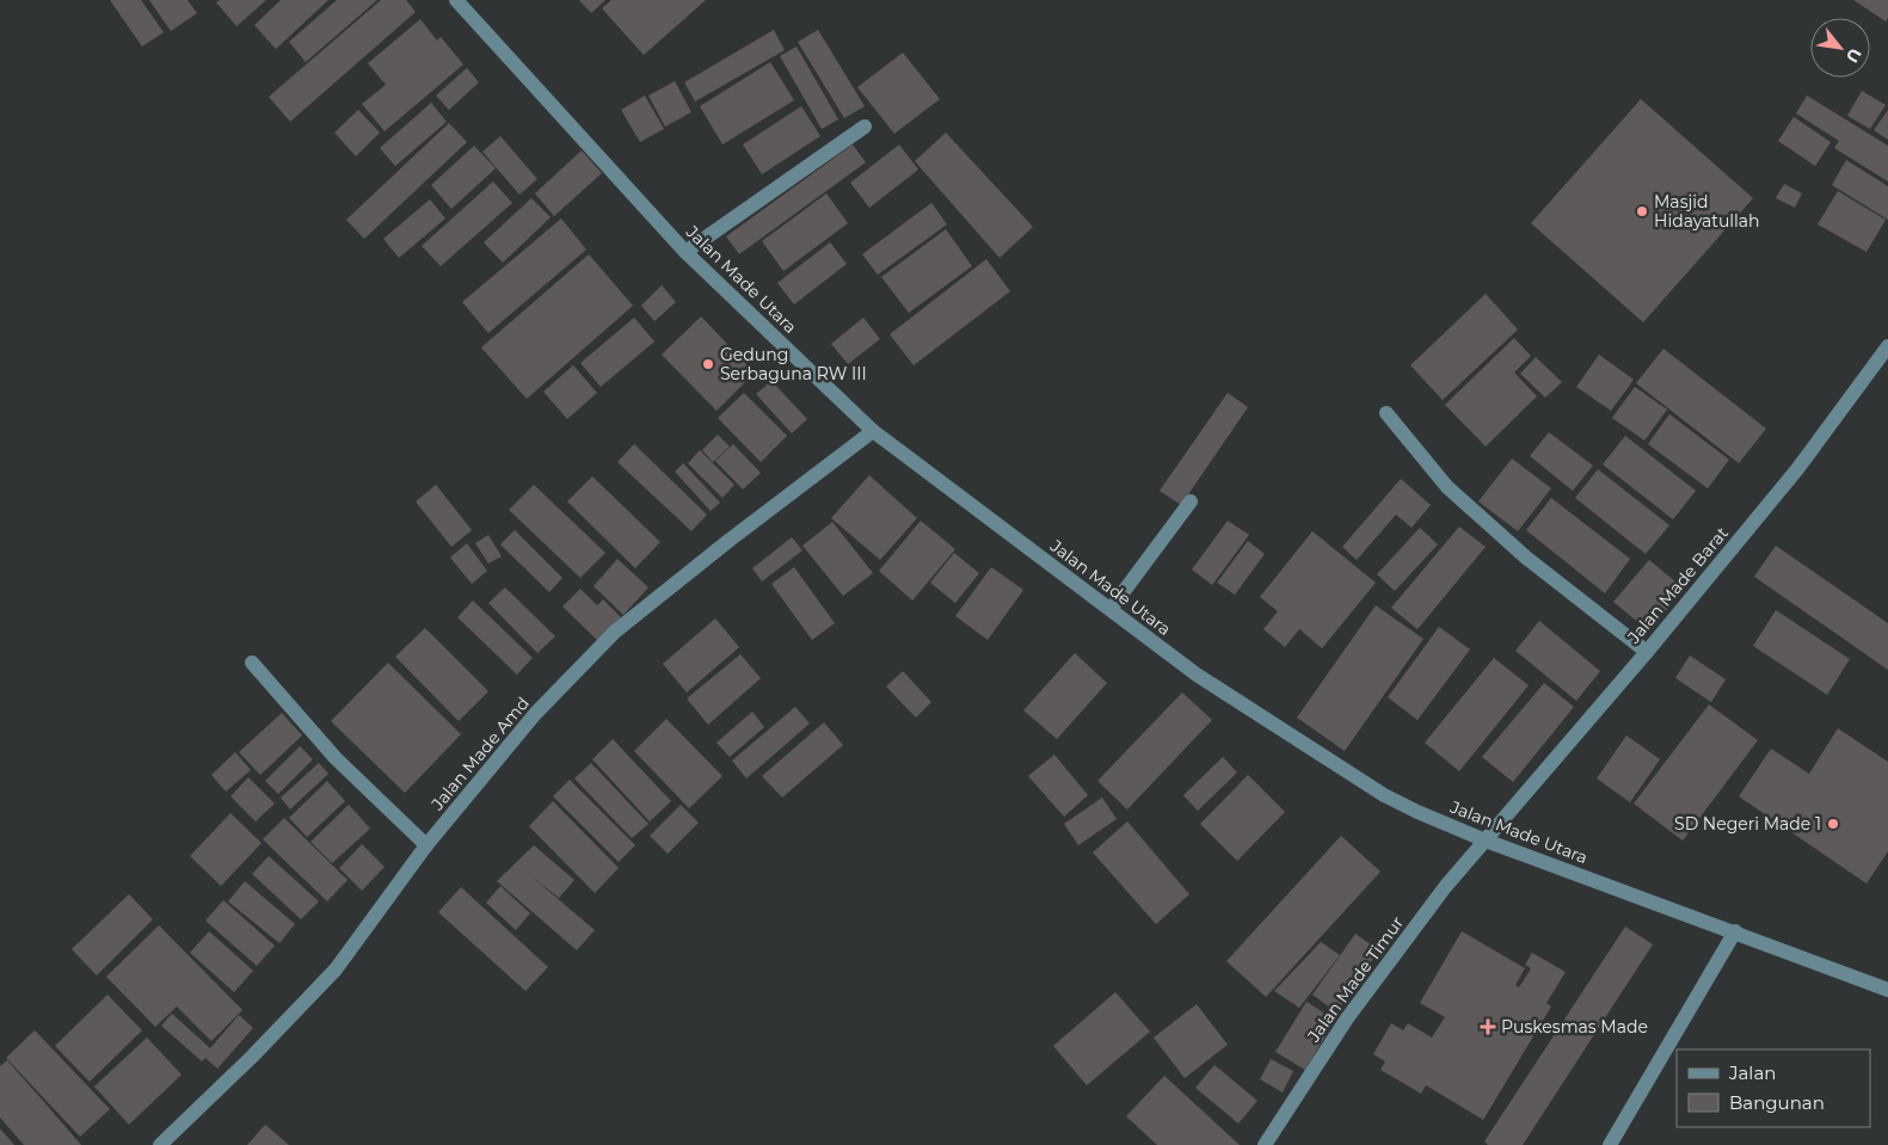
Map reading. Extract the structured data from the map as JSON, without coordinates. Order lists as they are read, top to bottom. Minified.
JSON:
{"streets":{"street":["Jalan Made Utara","Jalan Made Barat","Jalan Made Amd","Jalan Made Timur"]},"crossings":[["Jalan Made Utara","Jalan Made Barat"],["Jalan Made Utara","Jalan Made Amd"],["Jalan Made Utara","Jalan Made Timur"],["Jalan Made Barat","Jalan Made Timur"]],"places":{"other":["Masjid Hidayatullah","Gedung Serbaguna RW III","SD Negeri Made 1"],"health":["Puskesmas Made"]},"legend":["Jalan","Bangunan"],"north":"bottom right"}
